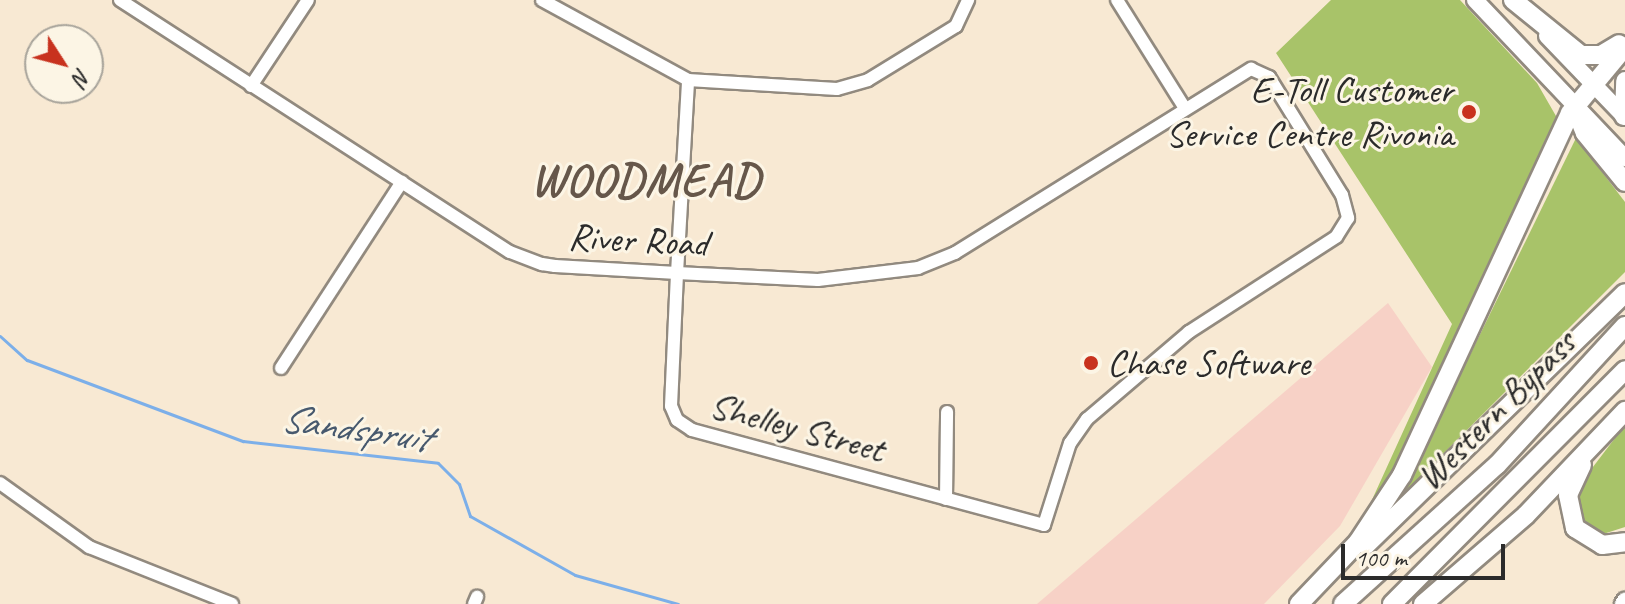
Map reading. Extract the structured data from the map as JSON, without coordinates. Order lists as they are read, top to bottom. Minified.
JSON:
{"streets":{"highway":["Western Bypass"],"street":["River Road","Shelley Street"]},"crossings":[["River Road","Shelley Street"]],"districts":["WOODMEAD"],"water":["Sandspruit"],"places":["E-Toll Customer Service Centre Rivonia","Chase Software"],"scale_bar":"100 m","north":"bottom right"}
